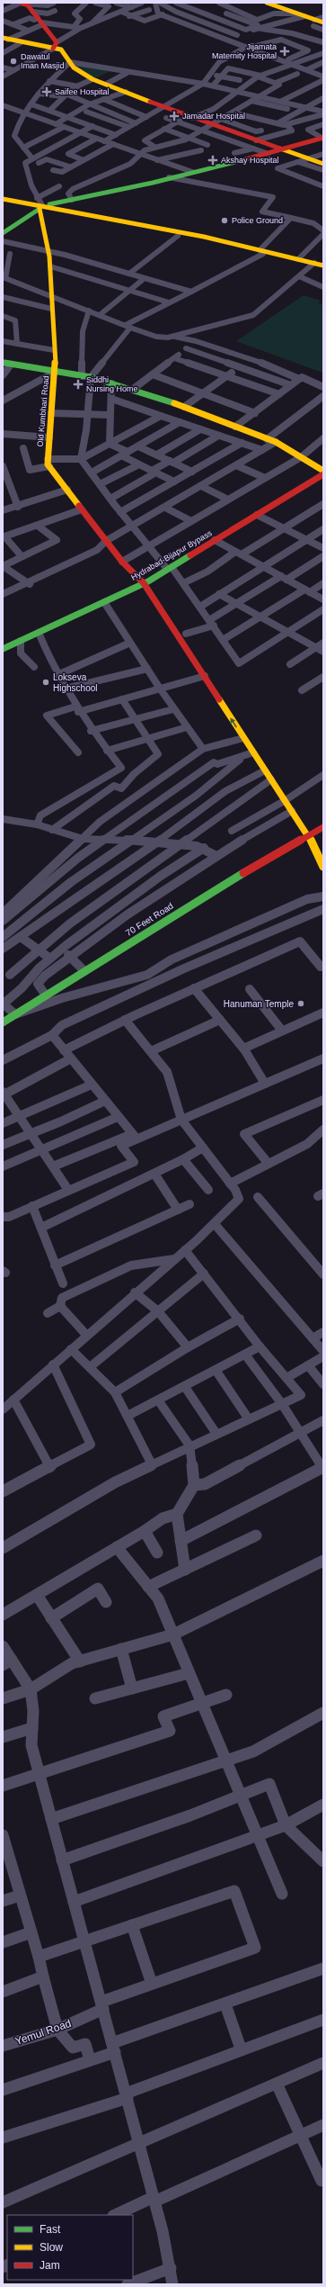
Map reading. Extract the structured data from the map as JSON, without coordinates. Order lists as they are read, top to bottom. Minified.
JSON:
{"streets":{"main road":["Old Kumbhari Road","Hydrabad-Bijapur Bypass","70 Feet Road"],"street":["Yemul Road"]},"places":{"health":["Jijamata Maternity Hospital","Saifee Hospital","Jamadar Hospital","Akshay Hospital","Siddhi Nursing Home"],"other":["Dawatul Iman Masjid","Police Ground","Lokseva Highschool","Hanuman Temple"]},"legend":["Fast","Slow","Jam"]}
